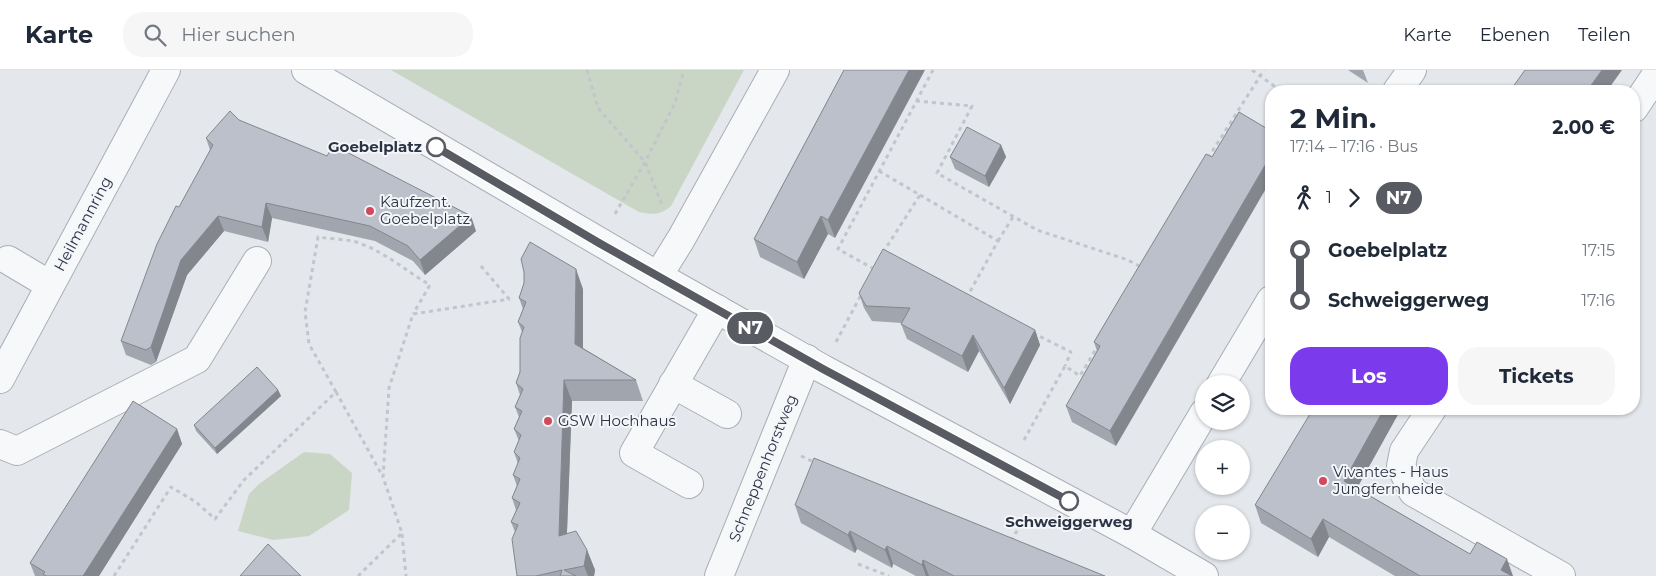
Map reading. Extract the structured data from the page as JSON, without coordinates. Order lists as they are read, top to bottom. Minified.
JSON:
{"streets":{"street":["Heilmannring","Schneppenhorstweg"]},"places":["Goebelplatz","Kaufzent. Goebelplatz","GSW Hochhaus","Vivantes - Haus Jungfernheide","Schweiggerweg"],"lines":["bus line N7"],"page":{"header":"Karte","search":"Hier suchen","nav":["Karte","Ebenen","Teilen"],"on_map":"N7","heading":["2 Min.","17:14 – 17:16 · Bus","2.00 €"],"legs":["1","N7"],"list":[{"name":"Goebelplatz","value":"17:15"},{"name":"Schweiggerweg","value":"17:16"}],"buttons":["Los","Tickets"],"map_buttons":["+","−"]}}
